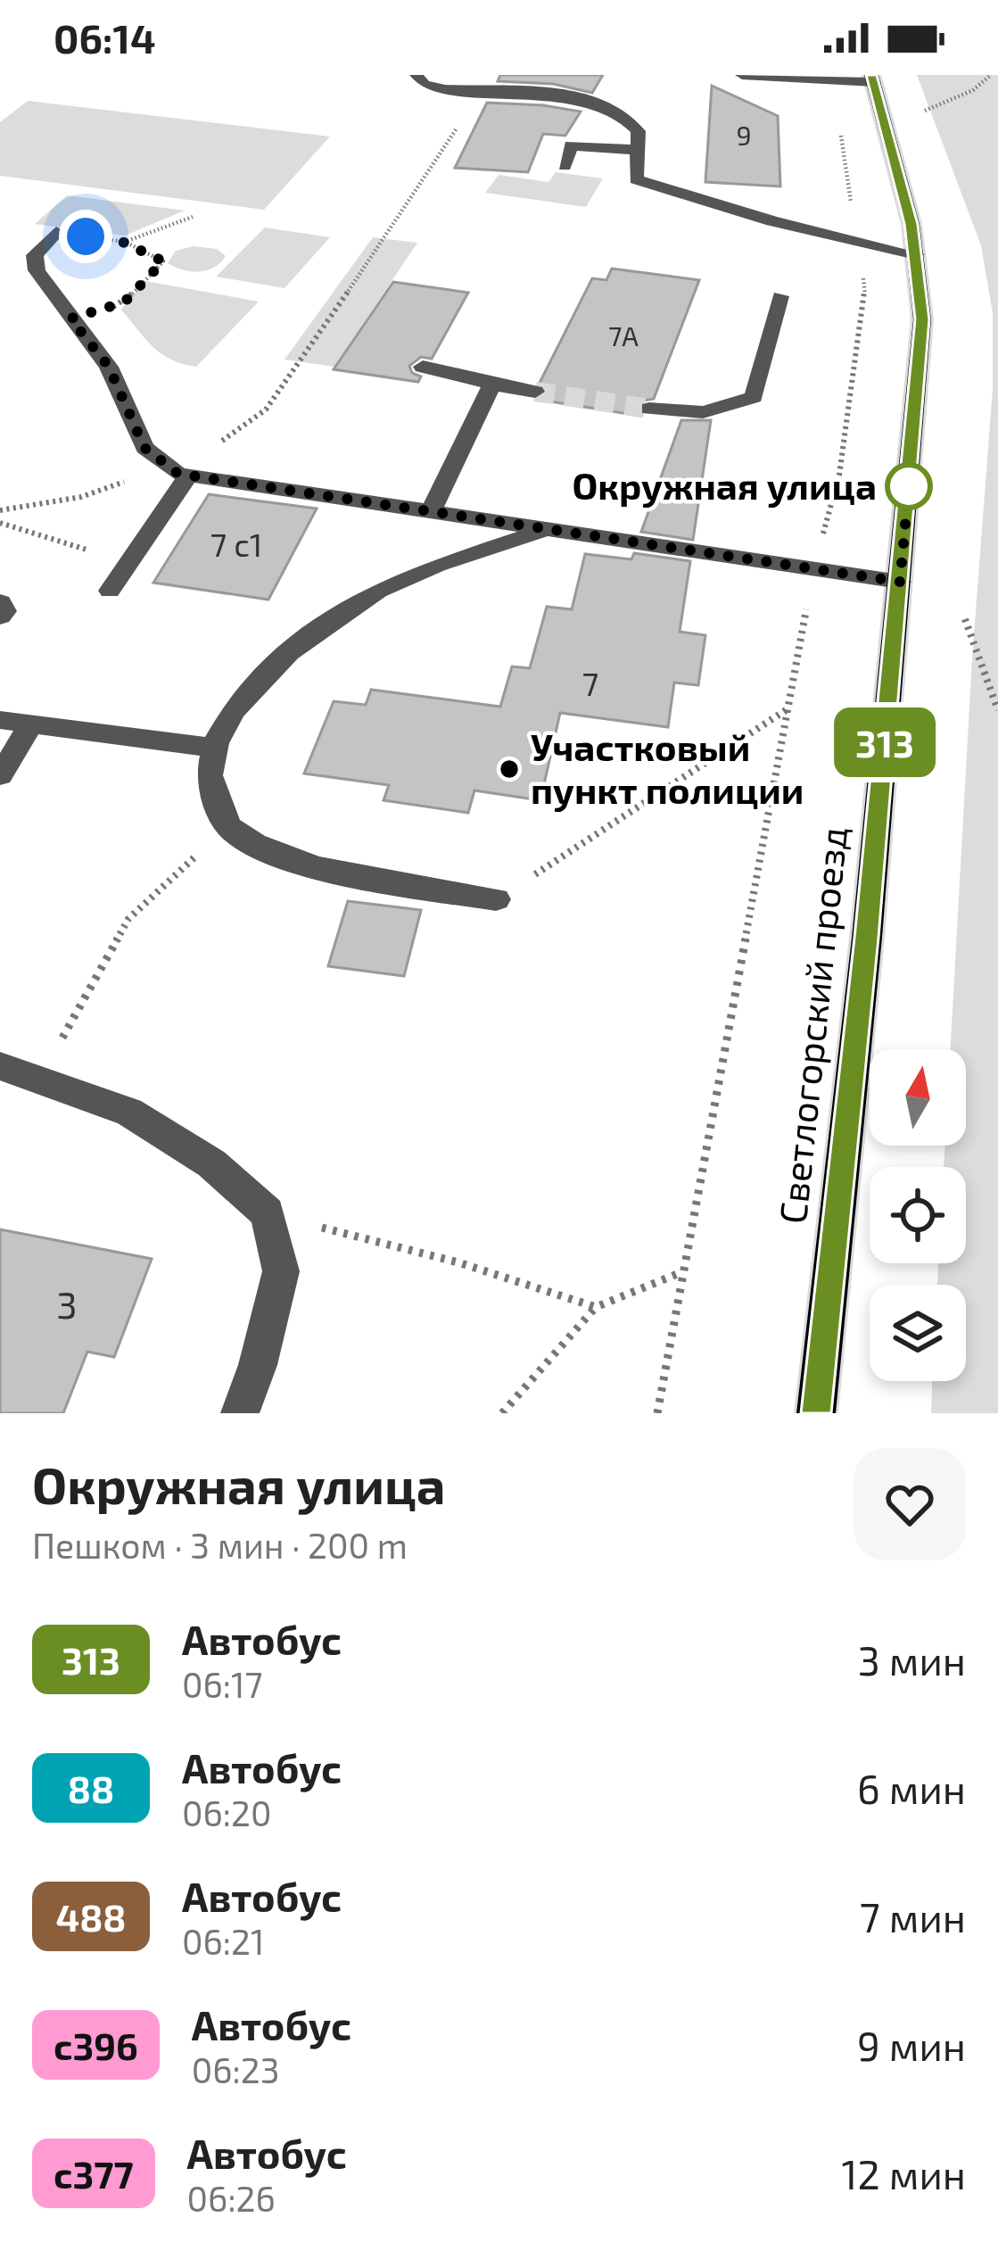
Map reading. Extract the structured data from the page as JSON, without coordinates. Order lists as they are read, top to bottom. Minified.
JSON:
{"streets":{"main road":["Светлогорский проезд"]},"places":["Окружная улица","Участковый пункт полиции"],"lines":["bus line 313"],"house_numbers":["9","7А","7 с1","7","3"],"north":"top","page":{"status":"06:14","on_map":"313","heading":["Окружная улица","Пешком · 3 мин · 200 m"],"list":[{"mark":"313","name":"Автобус","note":"06:17","value":"3 мин"},{"mark":"88","name":"Автобус","note":"06:20","value":"6 мин"},{"mark":"488","name":"Автобус","note":"06:21","value":"7 мин"},{"mark":"с396","name":"Автобус","note":"06:23","value":"9 мин"},{"mark":"с377","name":"Автобус","note":"06:26","value":"12 мин"}]}}
